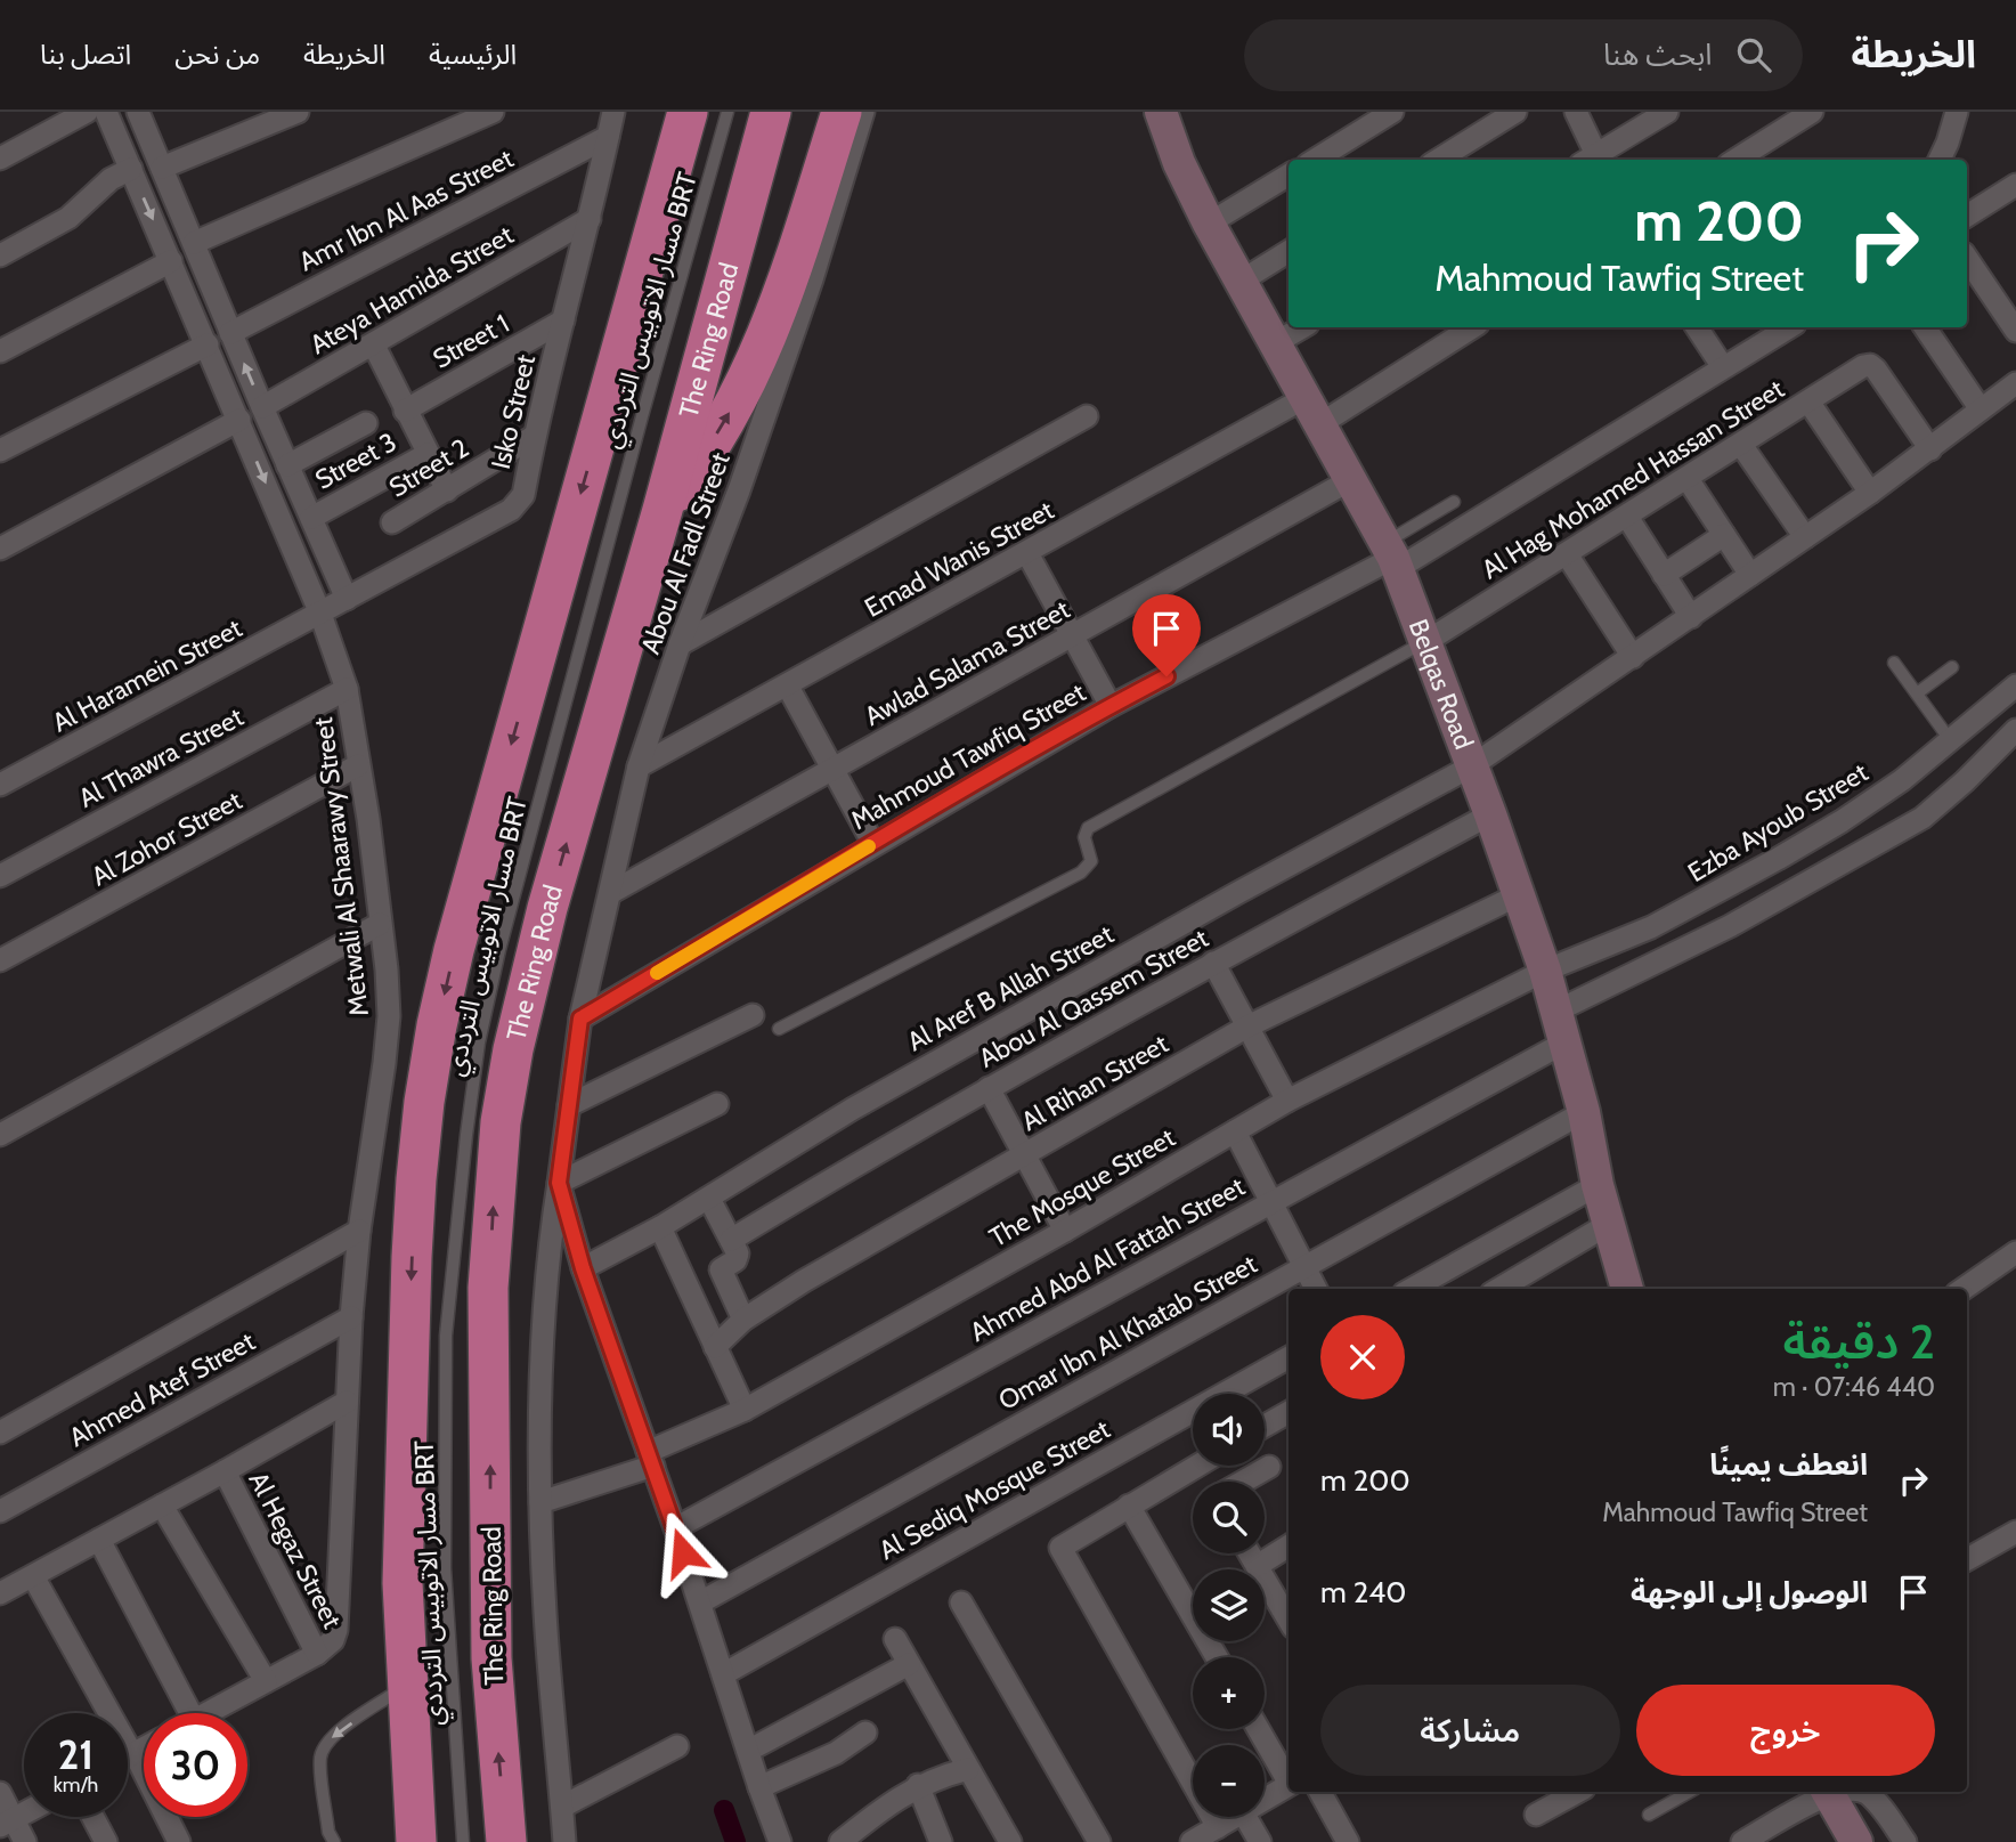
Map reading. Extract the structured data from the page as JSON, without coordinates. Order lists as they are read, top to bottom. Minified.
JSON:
{"streets":{"highway":["The Ring Road"],"main road":["Belqas Road"],"street":["Amr Ibn Al Aas Street","Ateya Hamida Street","Street 1","Isko Street","Street 3","Street 2","Al Hag Mohamed Hassan Street","Abou Al Fadl Street","Emad Wanis Street","Awlad Salama Street","Al Haramein Street","Mahmoud Tawfiq Street","Al Thawra Street","Ezba Ayoub Street","Al Zohor Street","Metwali Al Shaarawy Street","Al Aref B Allah Street","Abou Al Qassem Street","Al Rihan Street","The Mosque Street","Ahmed Abd Al Fattah Street","Omar Ibn Al Khatab Street","Ahmed Atef Street","Al Sediq Mosque Street","Al Hegaz Street"],"lane":["مسار الاتوبيس الترددي BRT"]},"crossings":[["Amr Ibn Al Aas Street","Isko Street"],["Ateya Hamida Street","Isko Street"],["Street 1","Isko Street"],["Isko Street","Street 2"],["Isko Street","Al Haramein Street"],["Isko Street","Metwali Al Shaarawy Street"],["Al Hag Mohamed Hassan Street","Belqas Road"],["Al Hag Mohamed Hassan Street","Al Aref B Allah Street"],["Abou Al Fadl Street","Emad Wanis Street"],["Abou Al Fadl Street","Awlad Salama Street"],["Abou Al Fadl Street","Mahmoud Tawfiq Street"],["Abou Al Fadl Street","The Mosque Street"],["Emad Wanis Street","Belqas Road"],["Awlad Salama Street","Belqas Road"],["Al Haramein Street","Metwali Al Shaarawy Street"],["Belqas Road","Mahmoud Tawfiq Street"],["Belqas Road","Ezba Ayoub Street"],["Belqas Road","Al Aref B Allah Street"],["Belqas Road","Abou Al Qassem Street"],["Belqas Road","Al Rihan Street"],["Belqas Road","The Mosque Street"],["Belqas Road","Ahmed Abd Al Fattah Street"],["Belqas Road","Omar Ibn Al Khatab Street"],["Al Thawra Street","Metwali Al Shaarawy Street"],["Ezba Ayoub Street","The Mosque Street"],["Al Zohor Street","Metwali Al Shaarawy Street"],["Metwali Al Shaarawy Street","Ahmed Atef Street"],["Metwali Al Shaarawy Street","Al Hegaz Street"]],"page":{"header":"الخريطة","search":"ابحث هنا","nav":["الرئيسية","الخريطة","من نحن","اتصل بنا"],"turn":["200 m","Mahmoud Tawfiq Street"],"heading":["2 دقيقة","440 m · 07:46"],"map_buttons":["+","−"],"list":[{"name":"انعطف يمينًا","note":"Mahmoud Tawfiq Street","value":"200 m"},{"name":"الوصول إلى الوجهة","value":"240 m"}],"buttons":["خروج","مشاركة"],"speed":"21 km/h","limit":"30"}}
